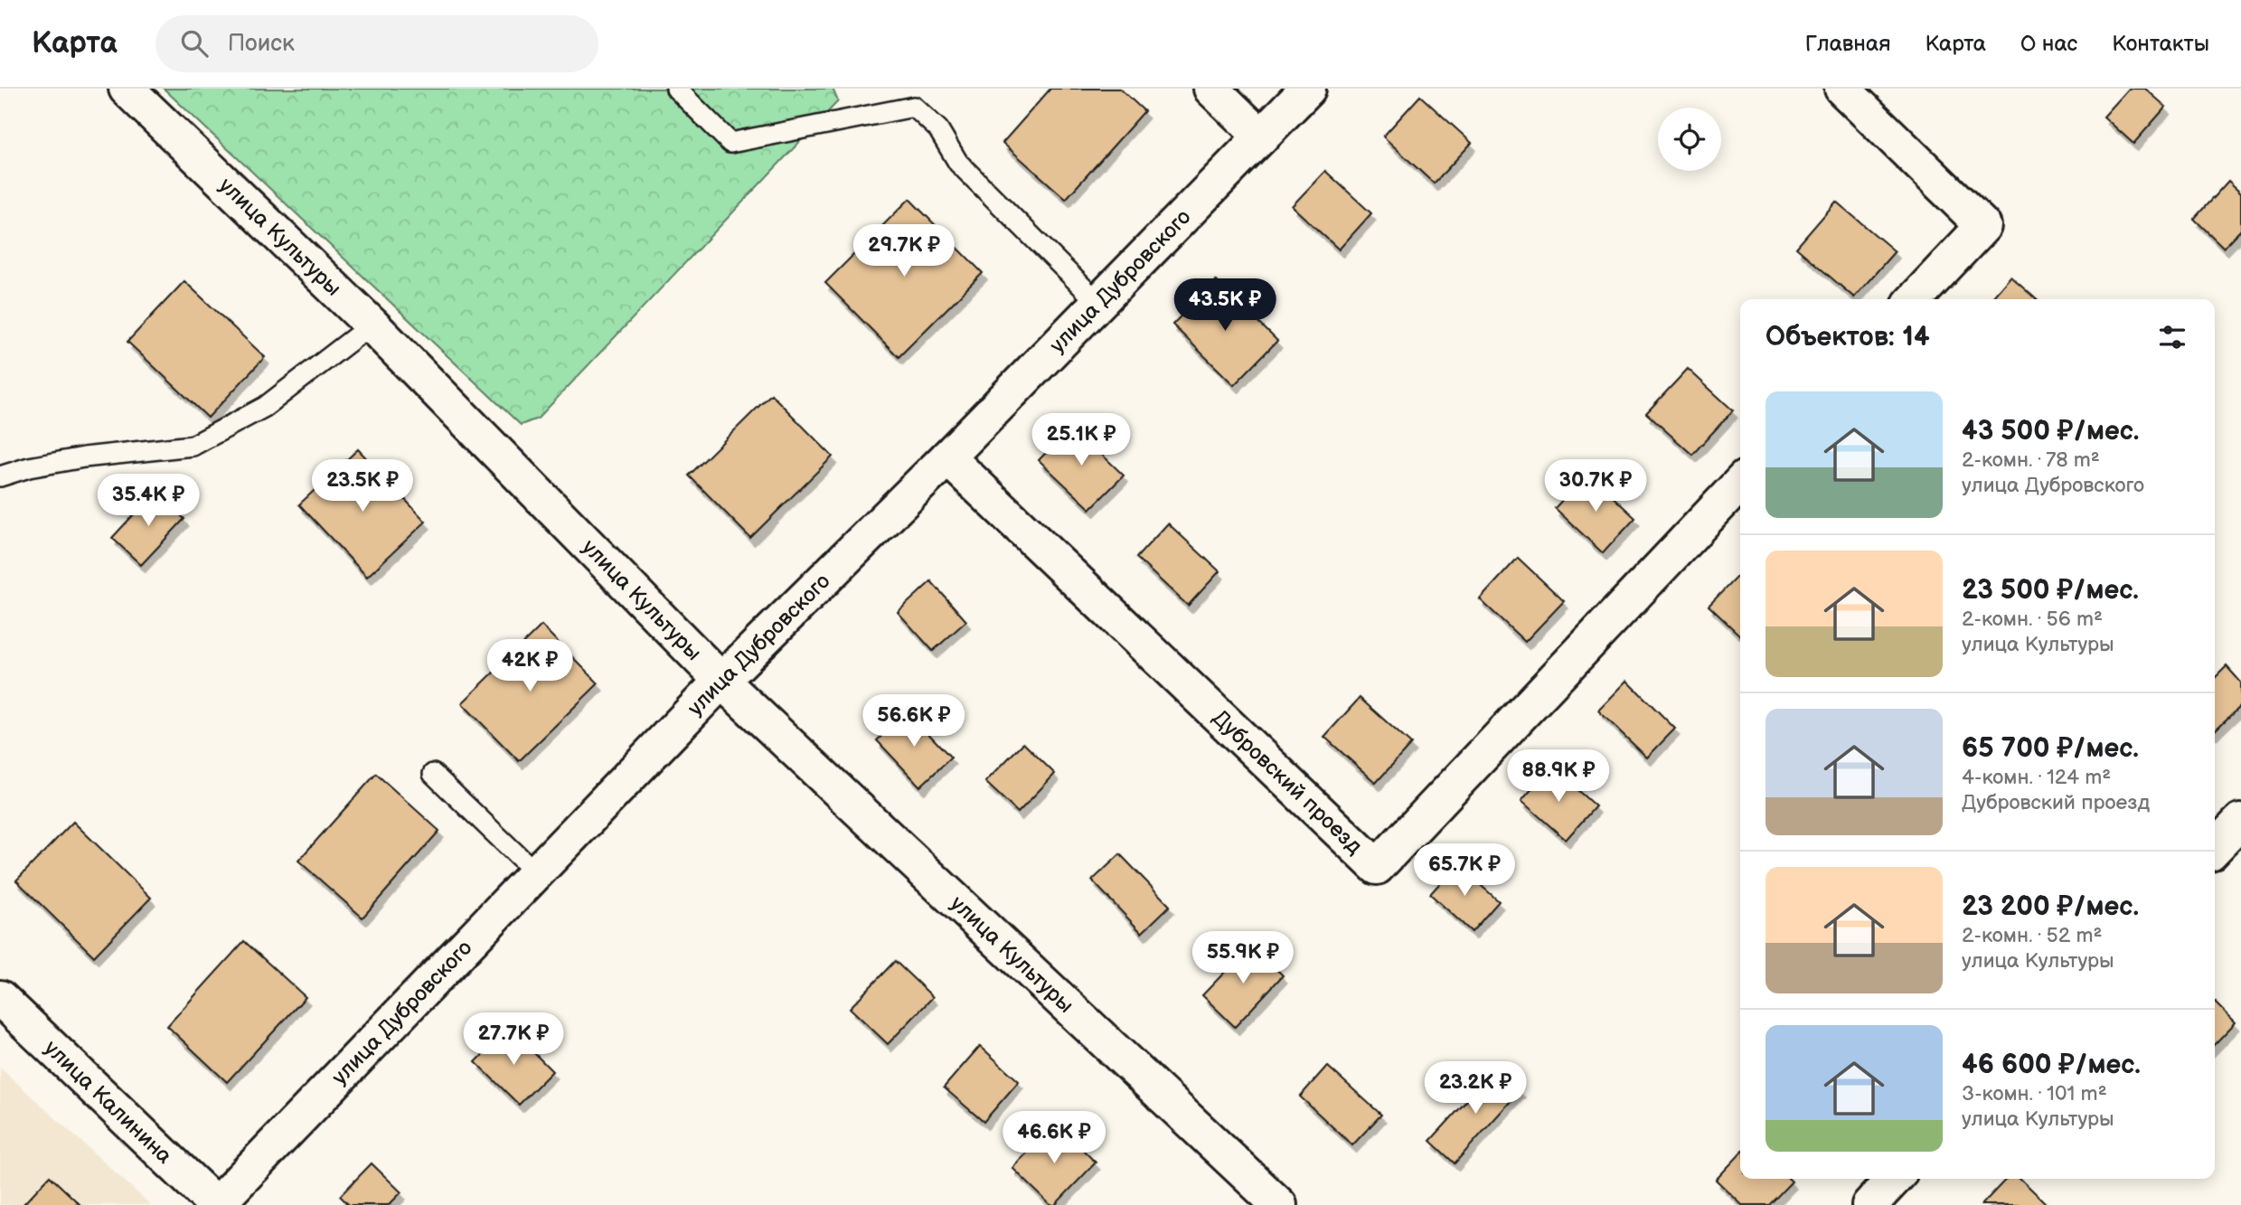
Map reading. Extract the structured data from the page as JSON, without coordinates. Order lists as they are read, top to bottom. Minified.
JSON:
{"streets":{"street":["улица Культуры","улица Дубровского","Дубровский проезд","улица Калинина"]},"crossings":[["улица Культуры","улица Дубровского"],["улица Дубровского","Дубровский проезд"],["улица Дубровского","улица Калинина"]],"page":{"header":"Карта","search":"Поиск","nav":["Главная","Карта","О нас","Контакты"],"price":["29.7K ₽","43.5K ₽","25.1K ₽","23.5K ₽","30.7K ₽","35.4K ₽","42K ₽","56.6K ₽","88.9K ₽","65.7K ₽","55.9K ₽","27.7K ₽","23.2K ₽","46.6K ₽"],"heading":"Объектов: 14","list":[{"name":"43 500 ₽/мес.","note":"2-комн. · 78 m² · улица Дубровского"},{"name":"23 500 ₽/мес.","note":"2-комн. · 56 m² · улица Культуры"},{"name":"65 700 ₽/мес.","note":"4-комн. · 124 m² · Дубровский проезд"},{"name":"23 200 ₽/мес.","note":"2-комн. · 52 m² · улица Культуры"},{"name":"46 600 ₽/мес.","note":"3-комн. · 101 m² · улица Культуры"}]}}
